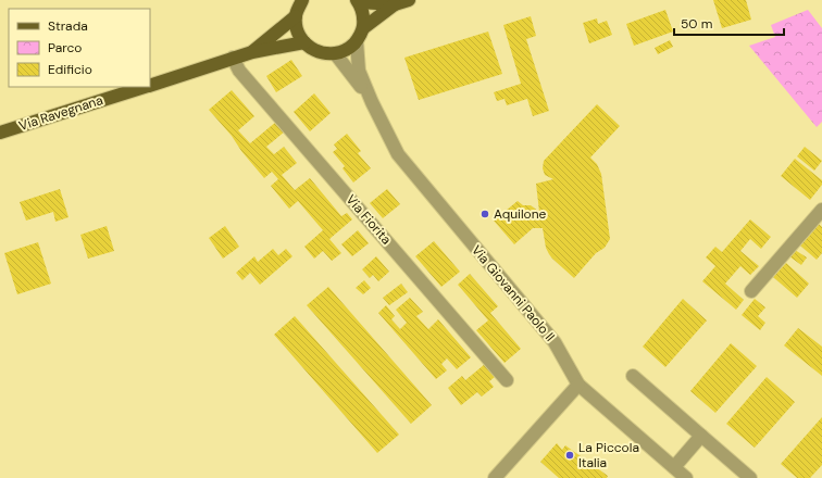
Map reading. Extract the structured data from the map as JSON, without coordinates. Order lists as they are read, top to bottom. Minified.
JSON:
{"streets":{"main road":["Via Ravegnana"],"street":["Via Fiorita","Via Giovanni Paolo II"]},"crossings":[["Via Ravegnana","Via Fiorita"]],"places":["Aquilone","La Piccola Italia"],"legend":["Strada","Parco","Edificio"],"scale_bar":"50 m"}
